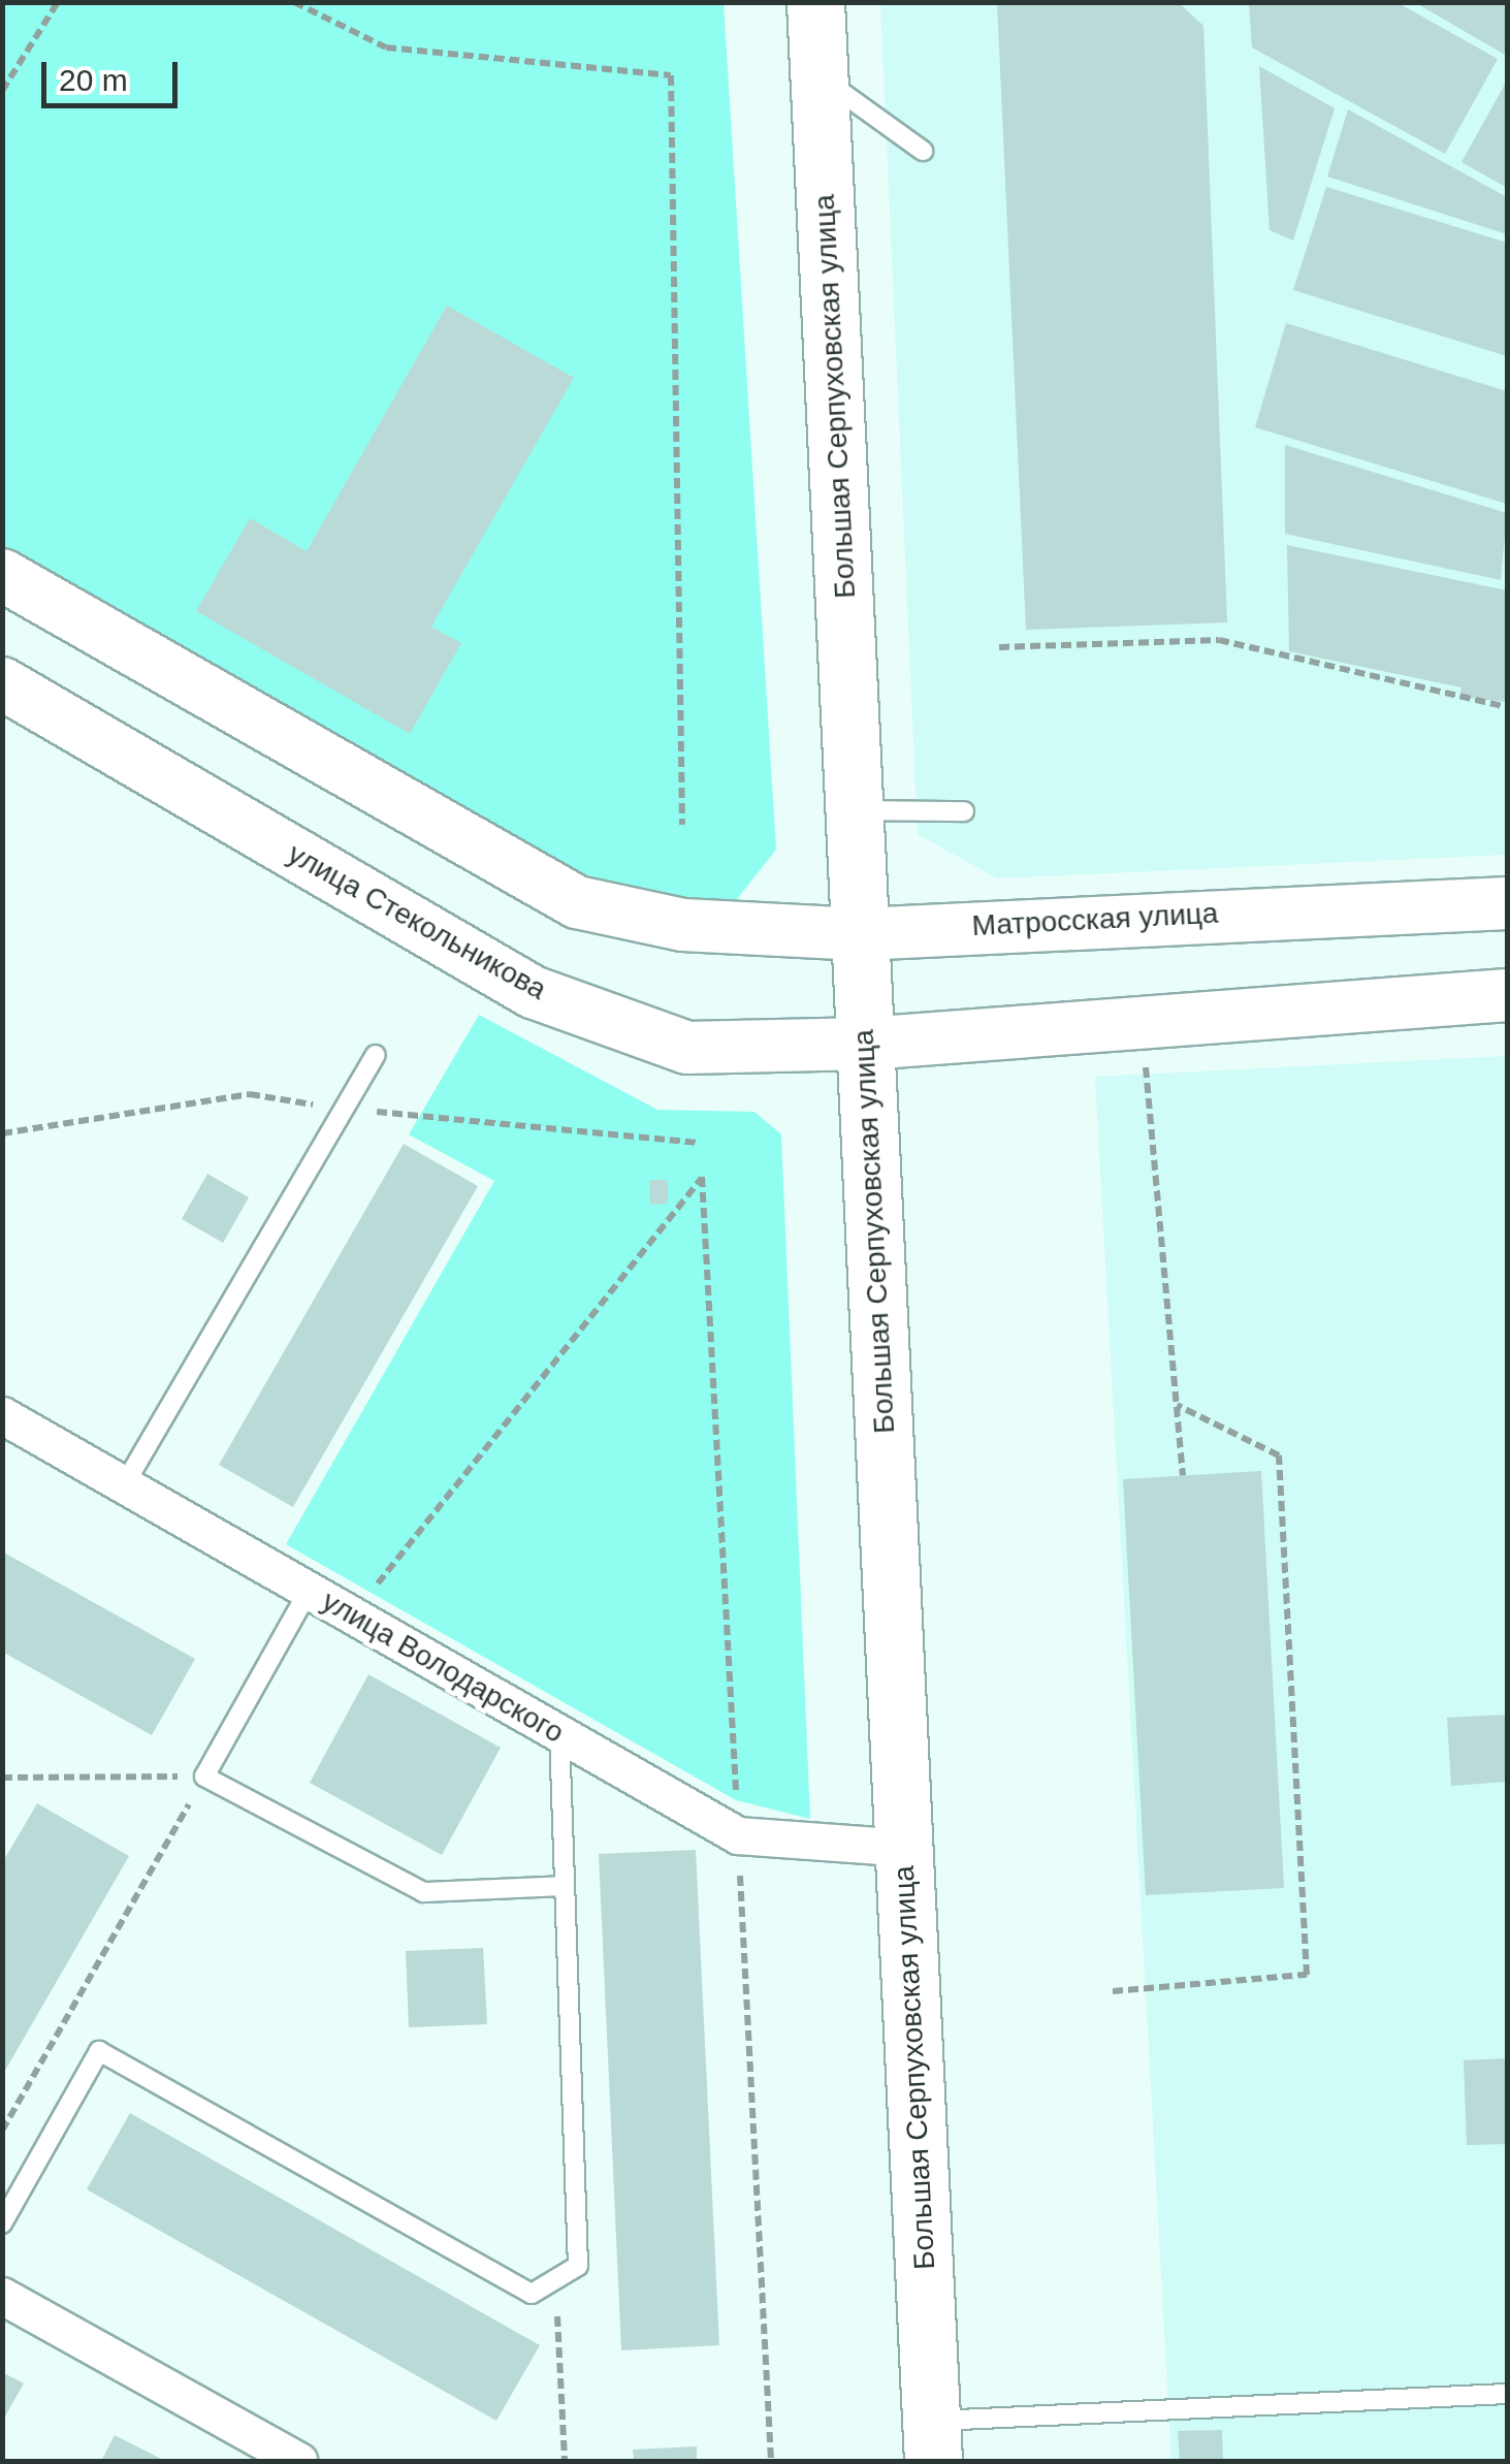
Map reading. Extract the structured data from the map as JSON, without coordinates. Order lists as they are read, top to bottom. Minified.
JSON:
{"streets":{"main road":["Большая Серпуховская улица","Матросская улица","улица Стекольникова"],"street":["улица Володарского"]},"crossings":[["Большая Серпуховская улица","Матросская улица"],["Большая Серпуховская улица","улица Стекольникова"],["Большая Серпуховская улица","улица Володарского"]],"scale_bar":"20 m"}
